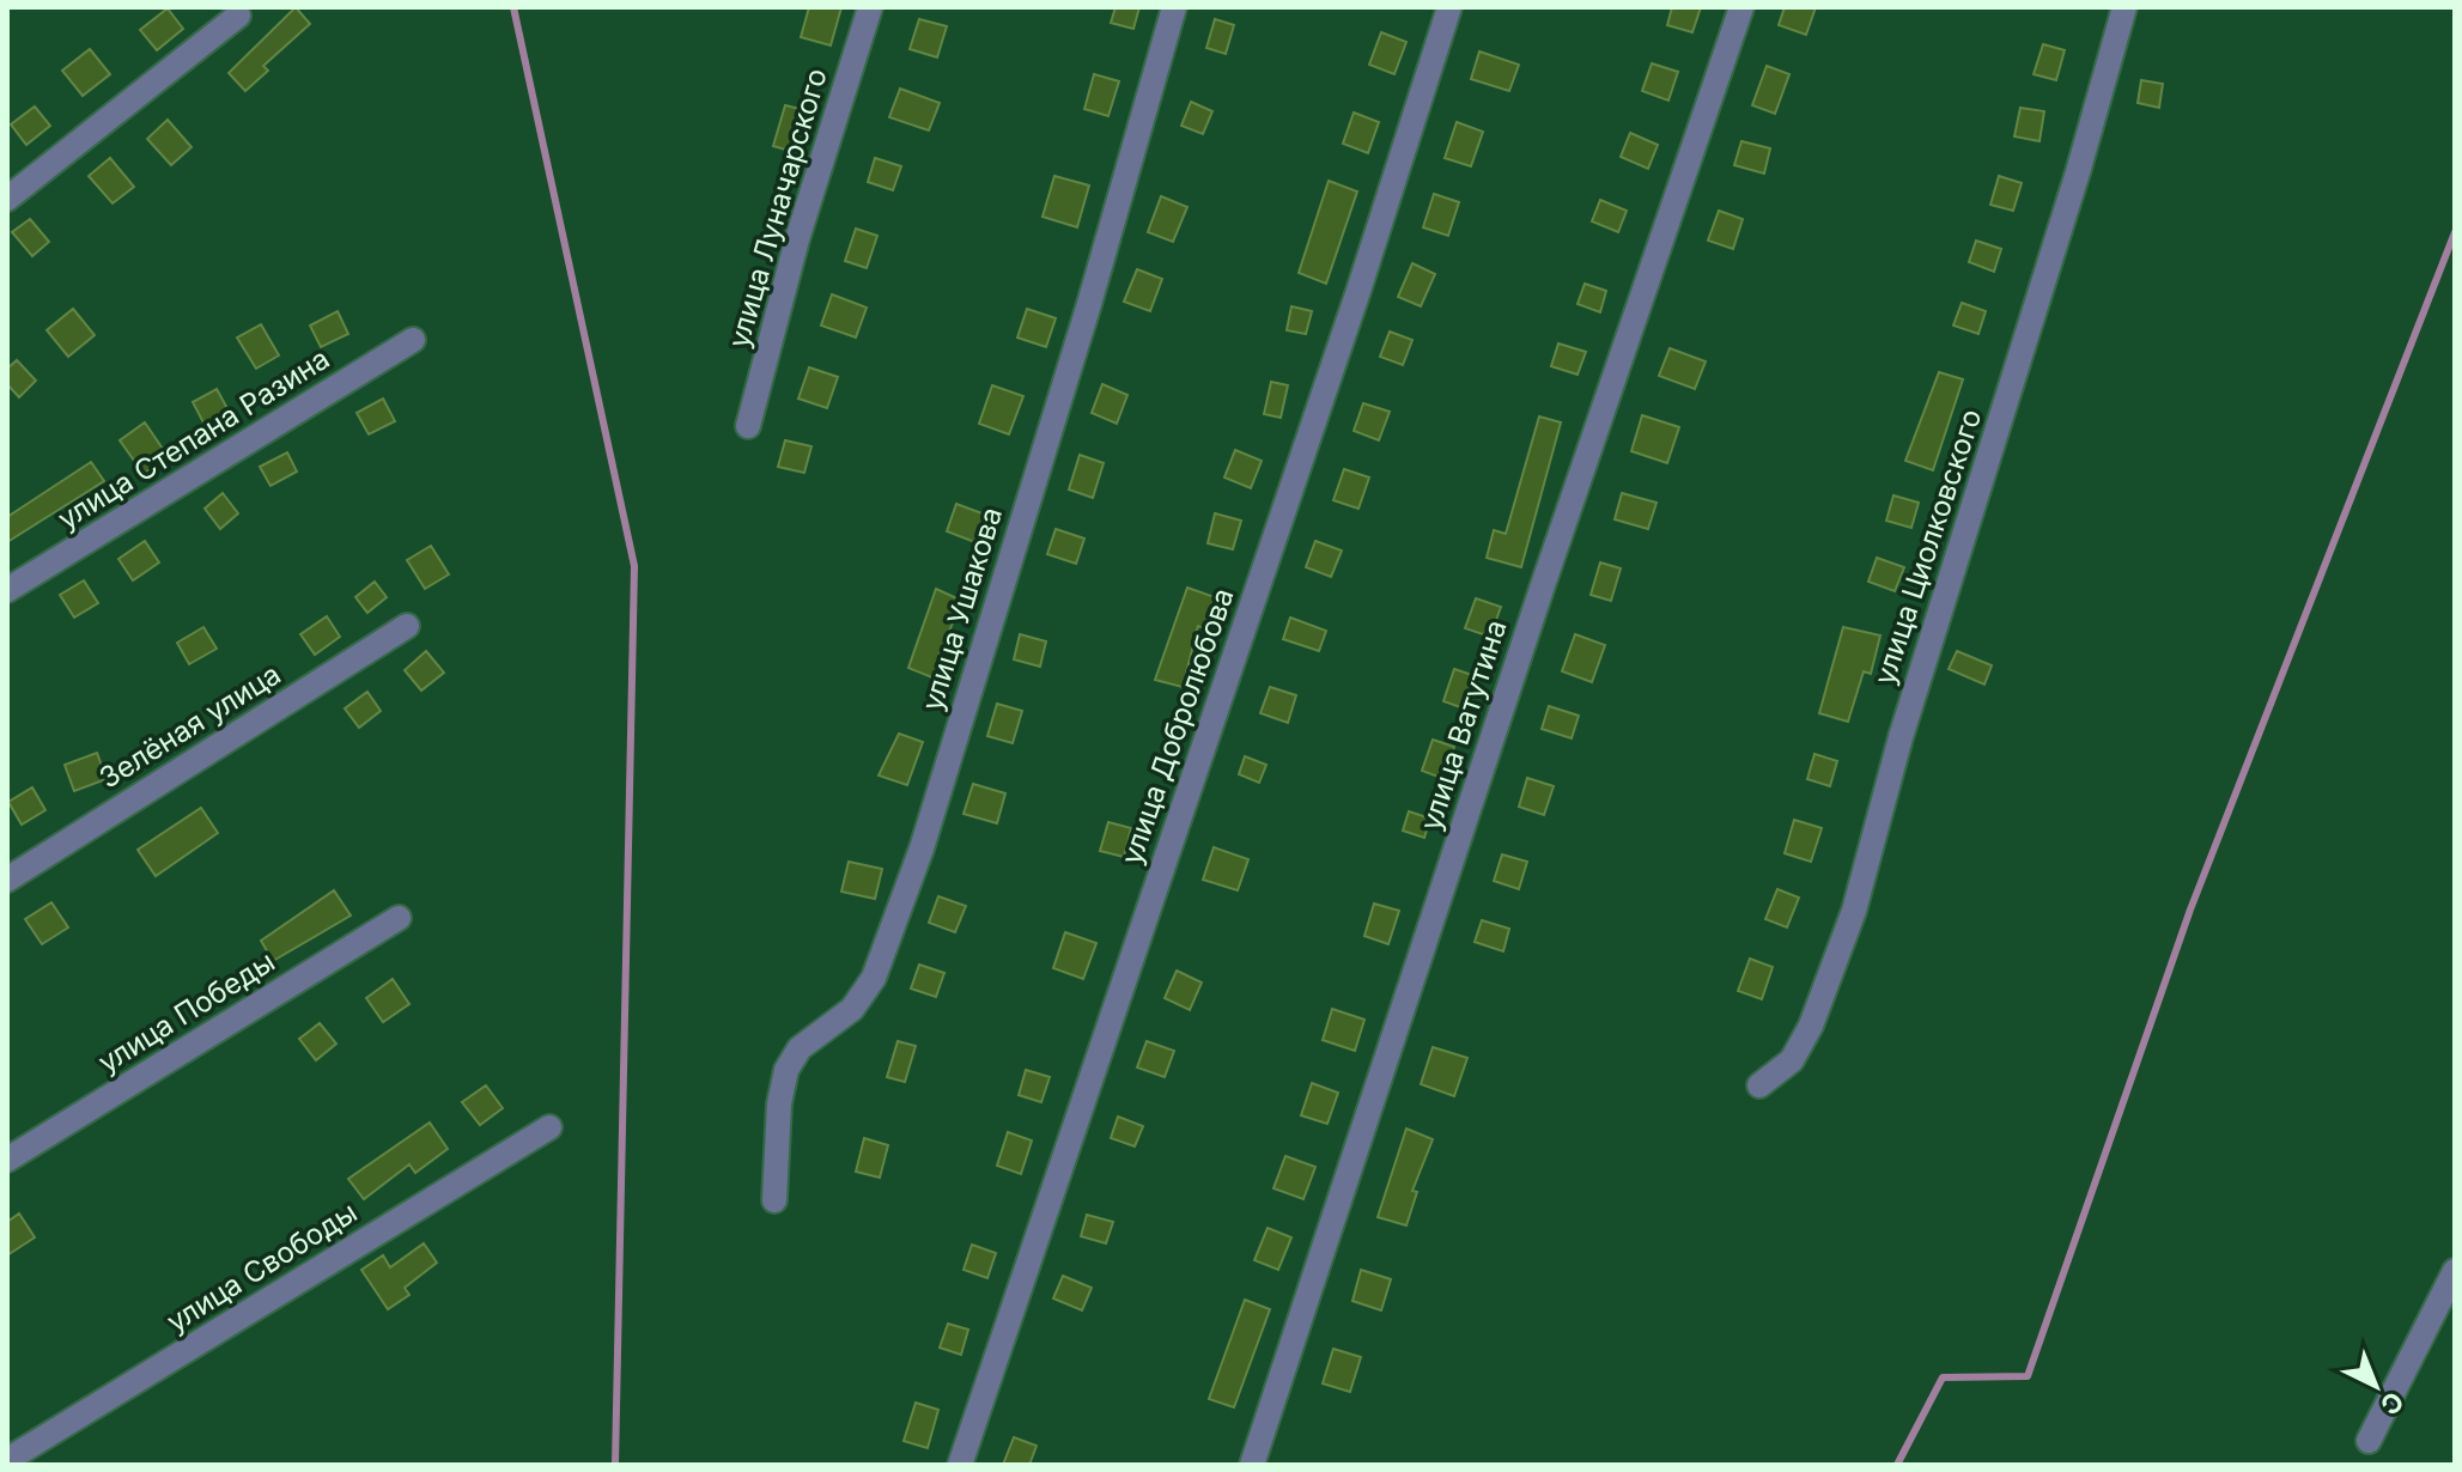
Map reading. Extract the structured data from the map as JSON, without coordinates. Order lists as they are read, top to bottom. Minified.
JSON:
{"streets":{"street":["улица Луначарского","улица Степана Разина","улица Циолковского","улица Ушакова","улица Ватутина","Зелёная улица","улица Добролюбова","улица Победы","улица Свободы"]},"north":"bottom right"}
